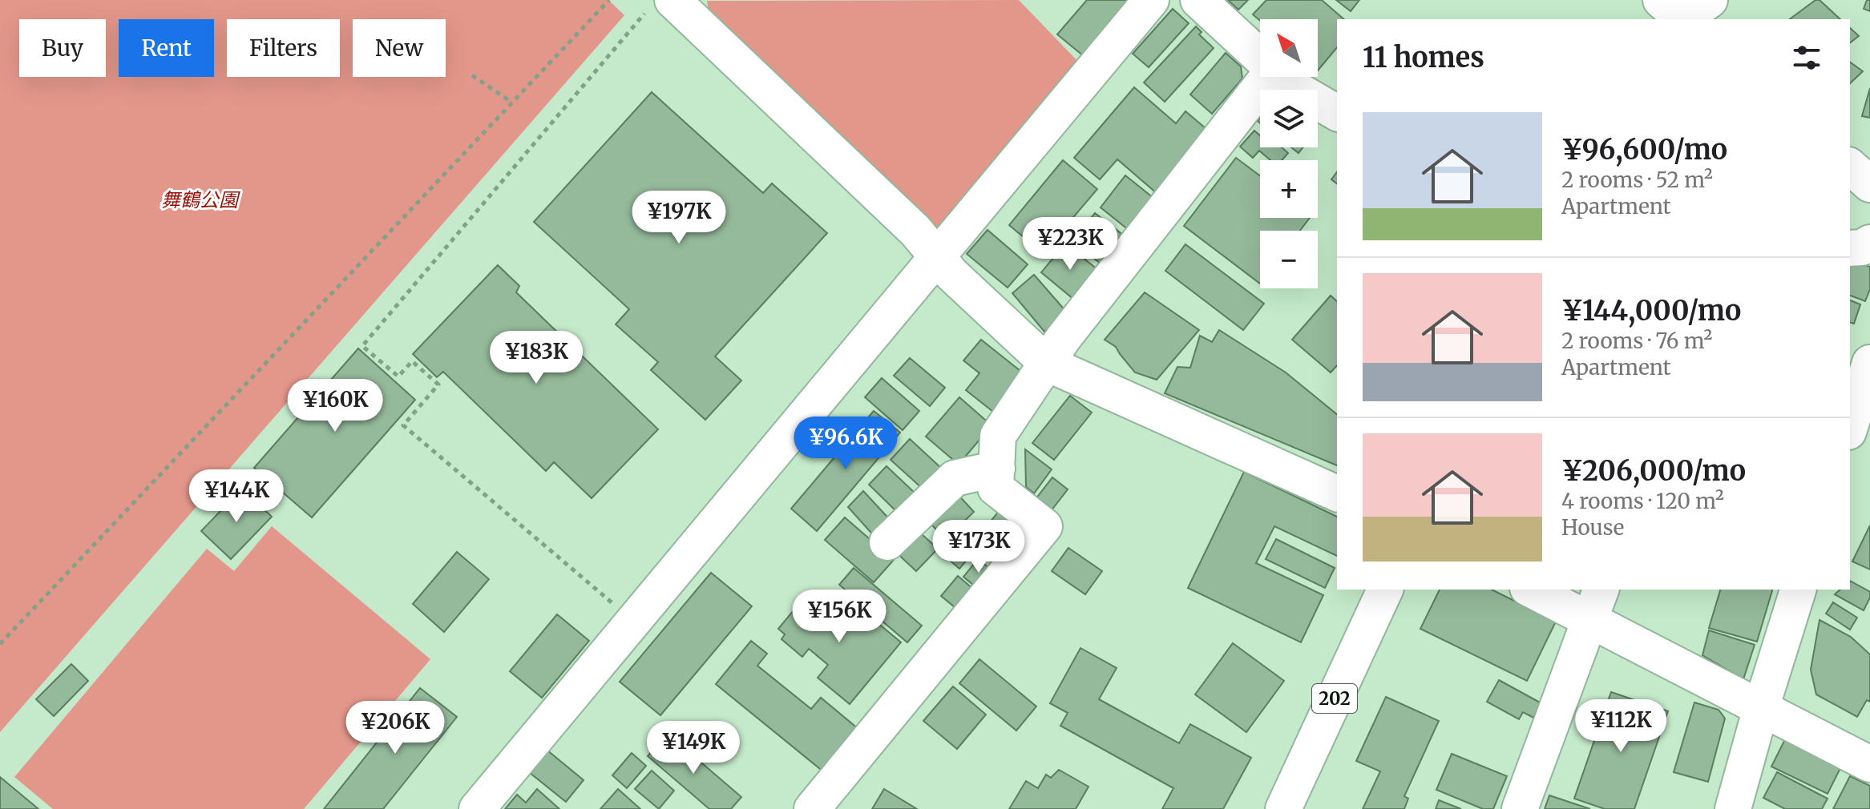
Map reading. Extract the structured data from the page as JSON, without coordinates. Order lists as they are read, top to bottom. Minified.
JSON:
{"streets":{"main road":["202"]},"parks":["舞鶴公園"],"north":"top left","page":{"map_buttons":["+","−"],"chip":["Buy","Rent","Filters","New"],"heading":"11 homes","list":[{"name":"¥96,600/mo","note":"2 rooms · 52 m² · Apartment"},{"name":"¥144,000/mo","note":"2 rooms · 76 m² · Apartment"},{"name":"¥206,000/mo","note":"4 rooms · 120 m² · House"}],"price":["¥197K","¥223K","¥183K","¥160K","¥96.6K","¥144K","¥173K","¥156K","¥112K","¥206K","¥149K"]}}
